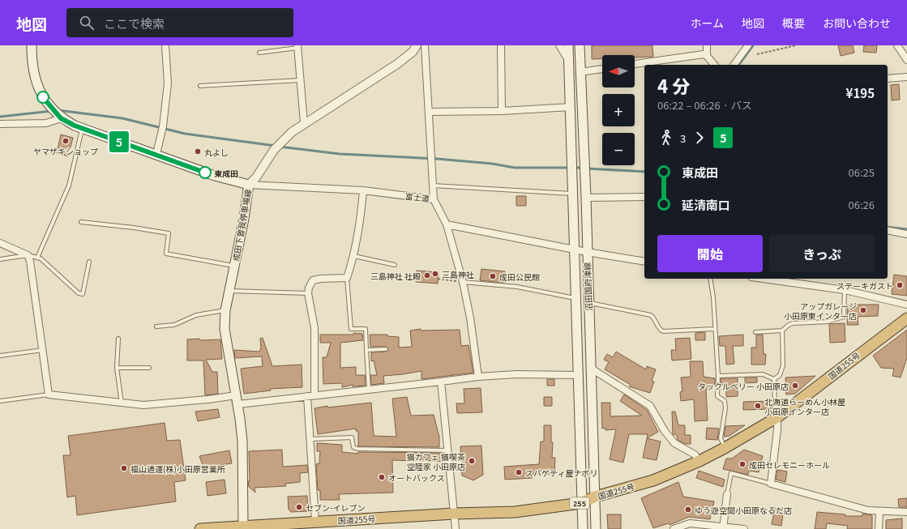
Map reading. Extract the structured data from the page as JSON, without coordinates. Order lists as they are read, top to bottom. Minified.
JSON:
{"streets":{"highway":["国道255号","255"],"main road":["成田下曽我停車場線","沼田国府津線"],"street":["富士道"]},"crossings":[["富士道","成田下曽我停車場線"],["成田下曽我停車場線","国道255号"],["沼田国府津線","国道255号"]],"places":["ヤマザキショップ","丸よし","東成田","三島神社","三島神社 社殿","成田公民館","ステーキガスト","アップガレージ 小田原東インター店","タックルベリー 小田原店","北海道らーめん小林屋 小田原インター店","猫カフェ 猫喫茶 空陸家 小田原店","成田セレモニーホール","福山通運(株)小田原営業所","スパゲティ屋ナポリ","オートバックス","セブン-イレブン","ゆう遊空間小田原なるだ店"],"lines":["bus line 5"],"north":"left","page":{"header":"地図","search":"ここで検索","nav":["ホーム","地図","概要","お問い合わせ"],"on_map":"5","map_buttons":["+","−"],"heading":["4 分","06:22 – 06:26 · バス","¥195"],"legs":["3","5"],"list":[{"name":"東成田","value":"06:25"},{"name":"延清南口","value":"06:26"}],"buttons":["開始","きっぷ"]}}
